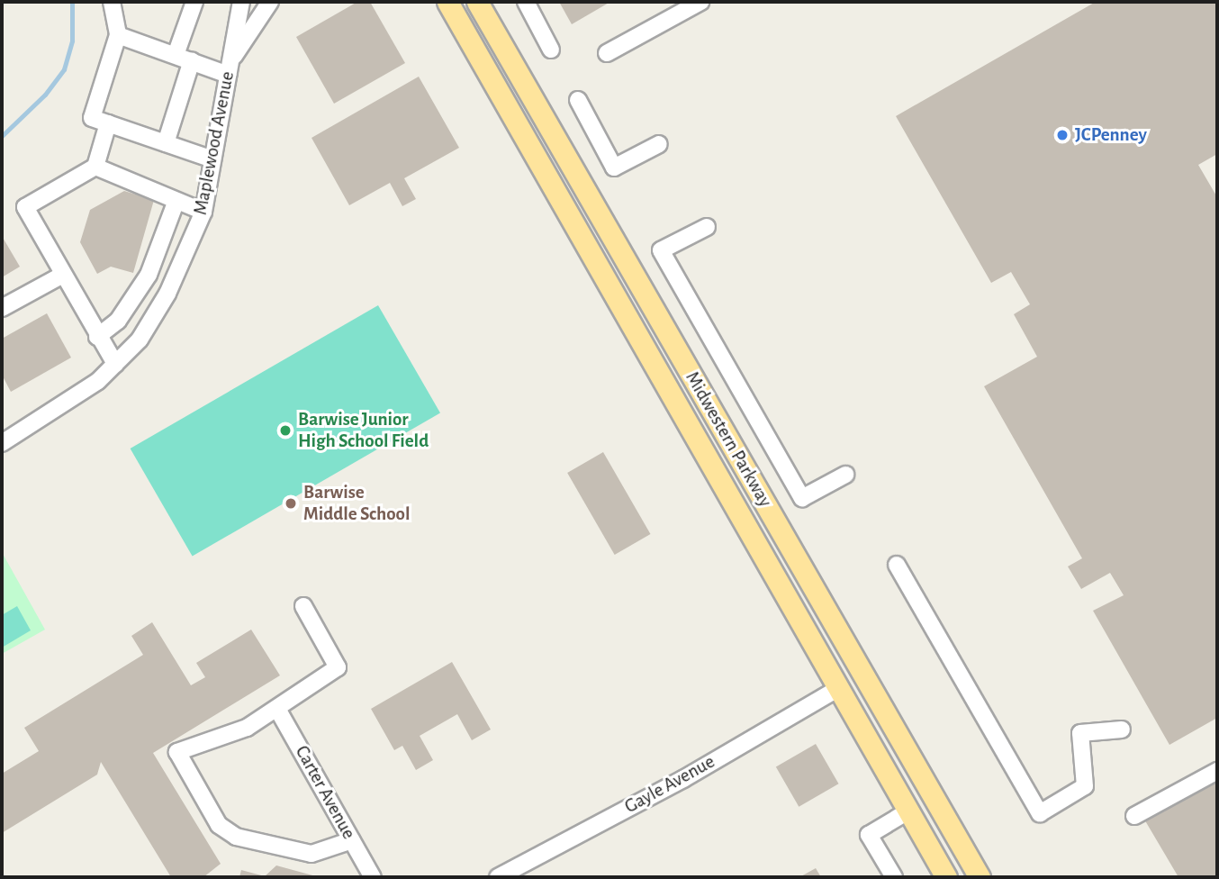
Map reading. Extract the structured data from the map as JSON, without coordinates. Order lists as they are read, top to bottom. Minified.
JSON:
{"streets":{"main road":["Midwestern Parkway"],"street":["Maplewood Avenue","Gayle Avenue","Carter Avenue"]},"crossings":[["Midwestern Parkway","Gayle Avenue"]],"places":["JCPenney","Barwise Junior High School Field","Barwise Middle School"]}
